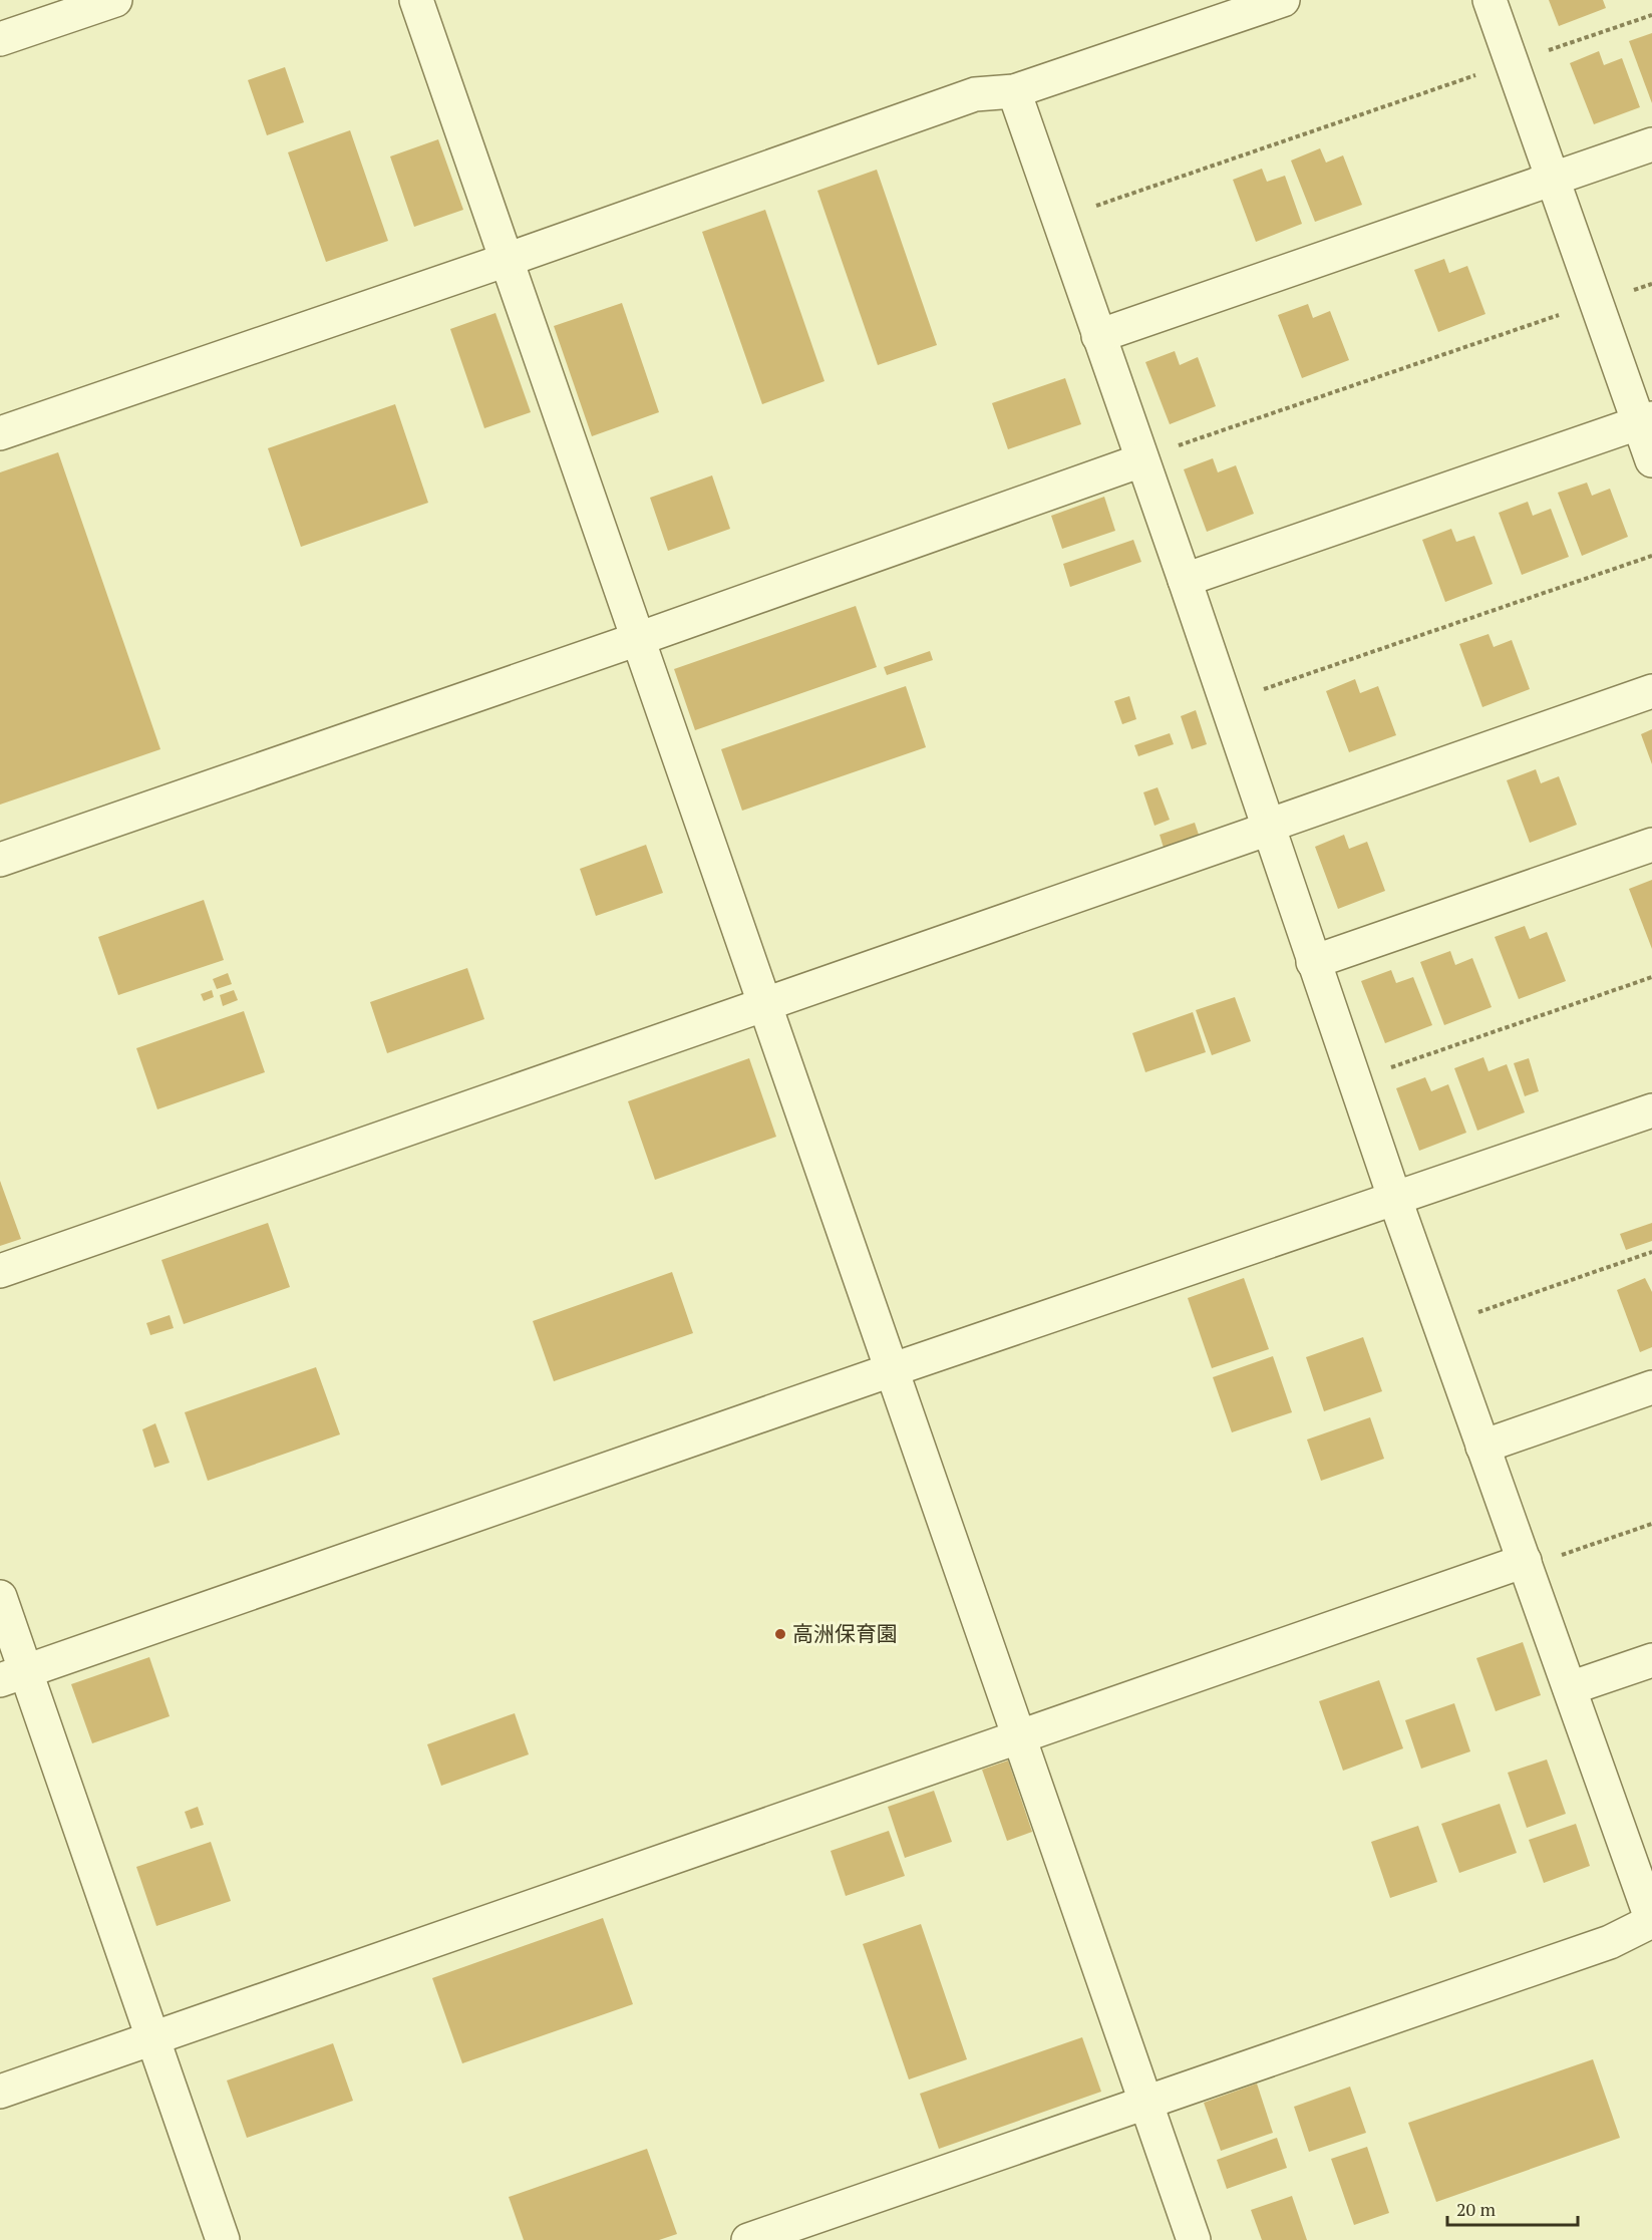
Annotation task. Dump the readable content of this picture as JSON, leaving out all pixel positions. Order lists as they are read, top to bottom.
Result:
{
  "places": ["高洲保育園"],
  "scale_bar": "20 m"
}
